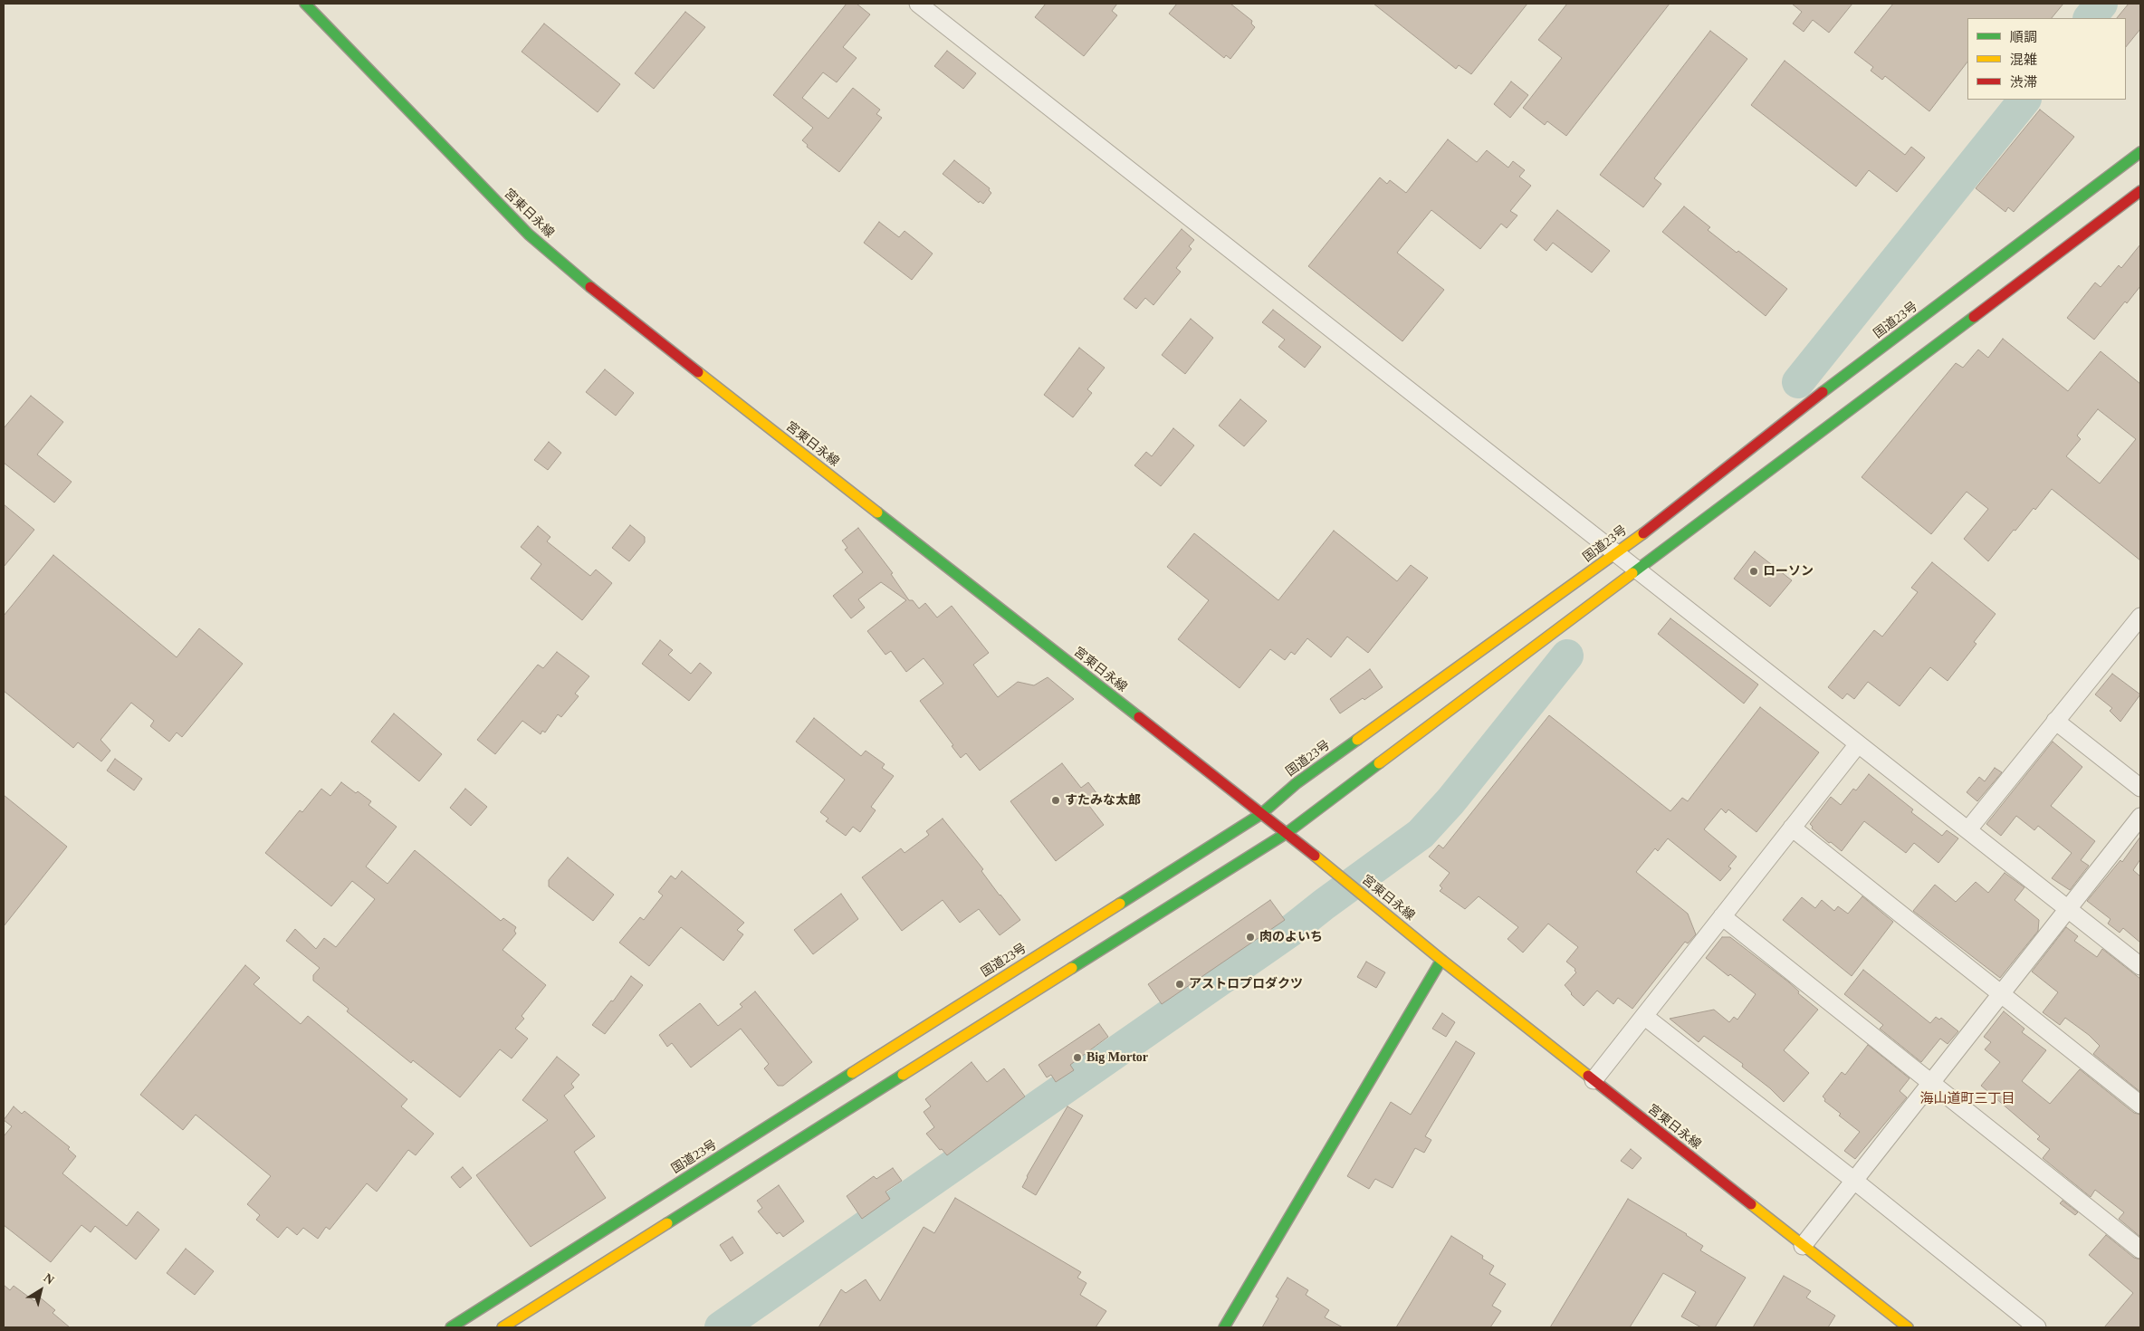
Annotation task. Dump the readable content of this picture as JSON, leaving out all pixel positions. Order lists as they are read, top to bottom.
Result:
{
  "streets": {
    "main road": ["宮東日永線", "国道23号"]
  },
  "crossings": [
    ["宮東日永線", "国道23号"]
  ],
  "districts": ["海山道町三丁目"],
  "places": [
    "ローソン",
    "すたみな太郎",
    "肉のよいち",
    "アストロプロダクツ",
    "Big Mortor"
  ],
  "legend": ["順調", "混雑", "渋滞"],
  "north": "top right"
}
